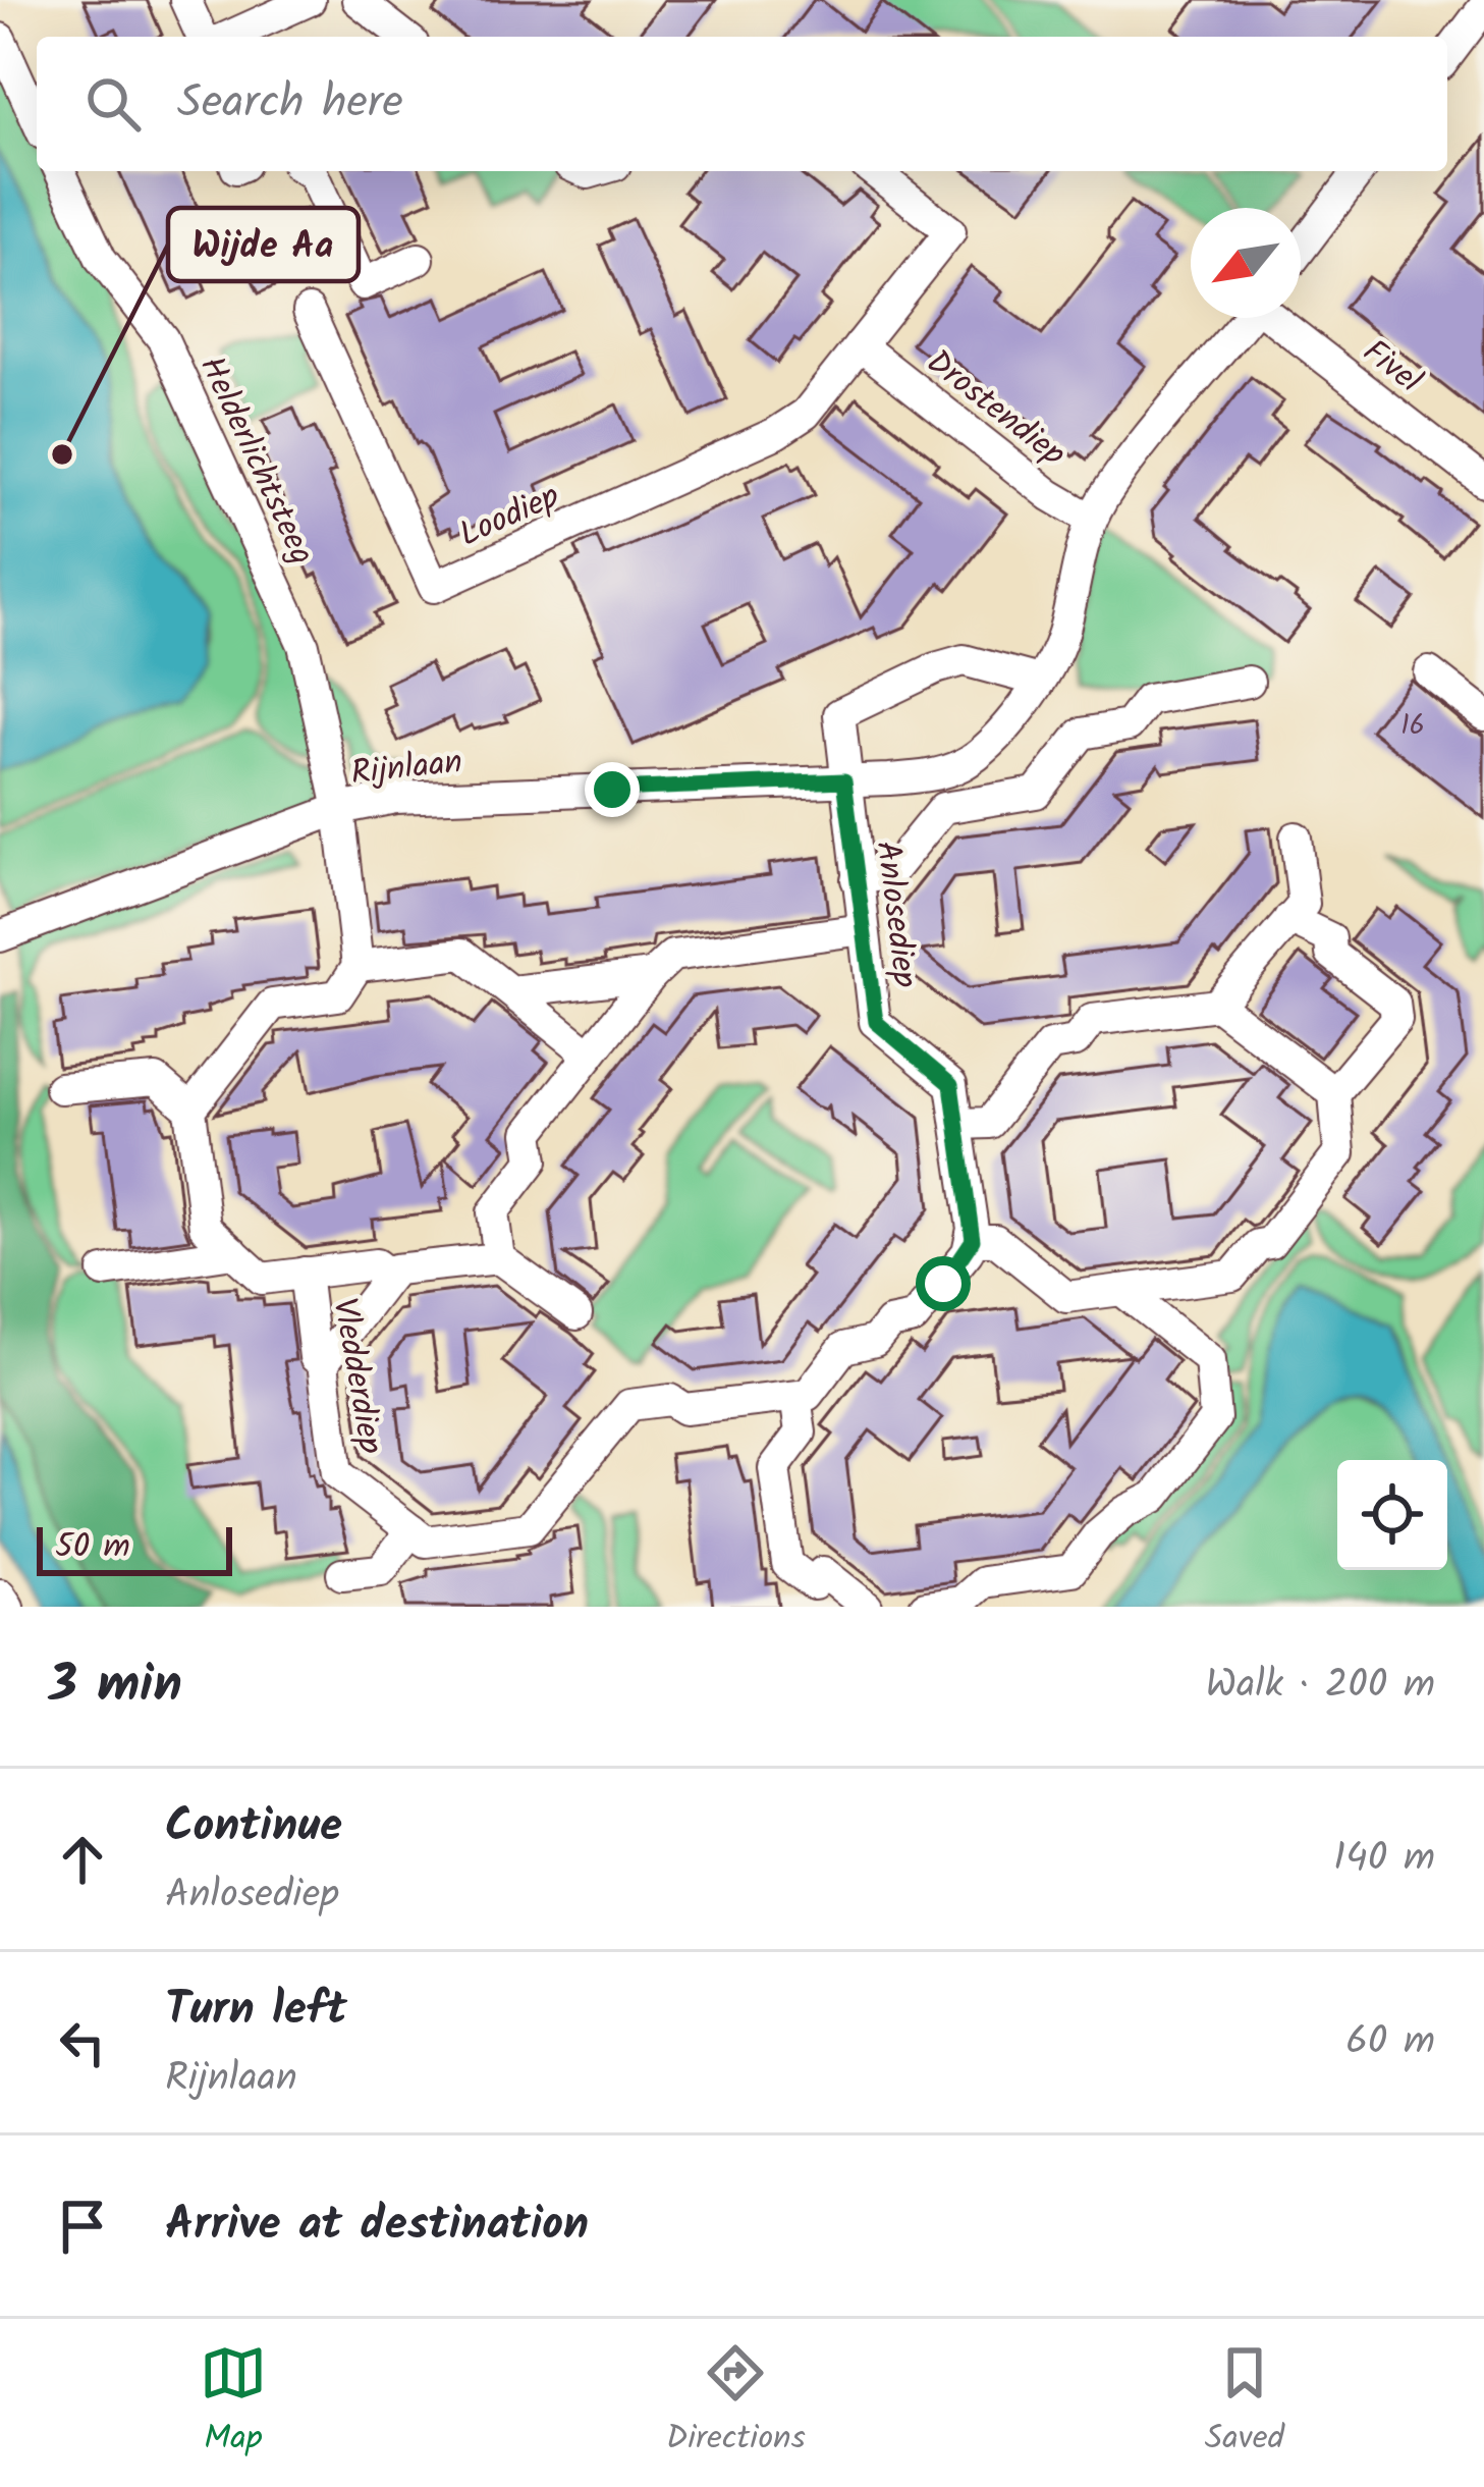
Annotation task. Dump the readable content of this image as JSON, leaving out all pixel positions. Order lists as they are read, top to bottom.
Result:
{
  "streets": {
    "street": [
      "Fivel",
      "Drostendiep",
      "Helderlichtsteeg",
      "Loodiep",
      "Rijnlaan",
      "Anlosediep",
      "Vledderdiep"
    ]
  },
  "crossings": [
    ["Drostendiep", "Loodiep"],
    ["Drostendiep", "Rijnlaan"],
    ["Helderlichtsteeg", "Rijnlaan"],
    ["Rijnlaan", "Anlosediep"]
  ],
  "places": ["Wijde Aa"],
  "house_numbers": ["16"],
  "scale_bar": "50 m",
  "north": "bottom left",
  "page": {
    "search": "Search here",
    "scale": "50 m",
    "heading": ["3 min", "Walk · 200 m"],
    "list": [
      ["Continue", "Anlosediep", "140 m"],
      ["Turn left", "Rijnlaan", "60 m"],
      "Arrive at destination"
    ],
    "nav": ["Map", "Directions", "Saved"]
  }
}
